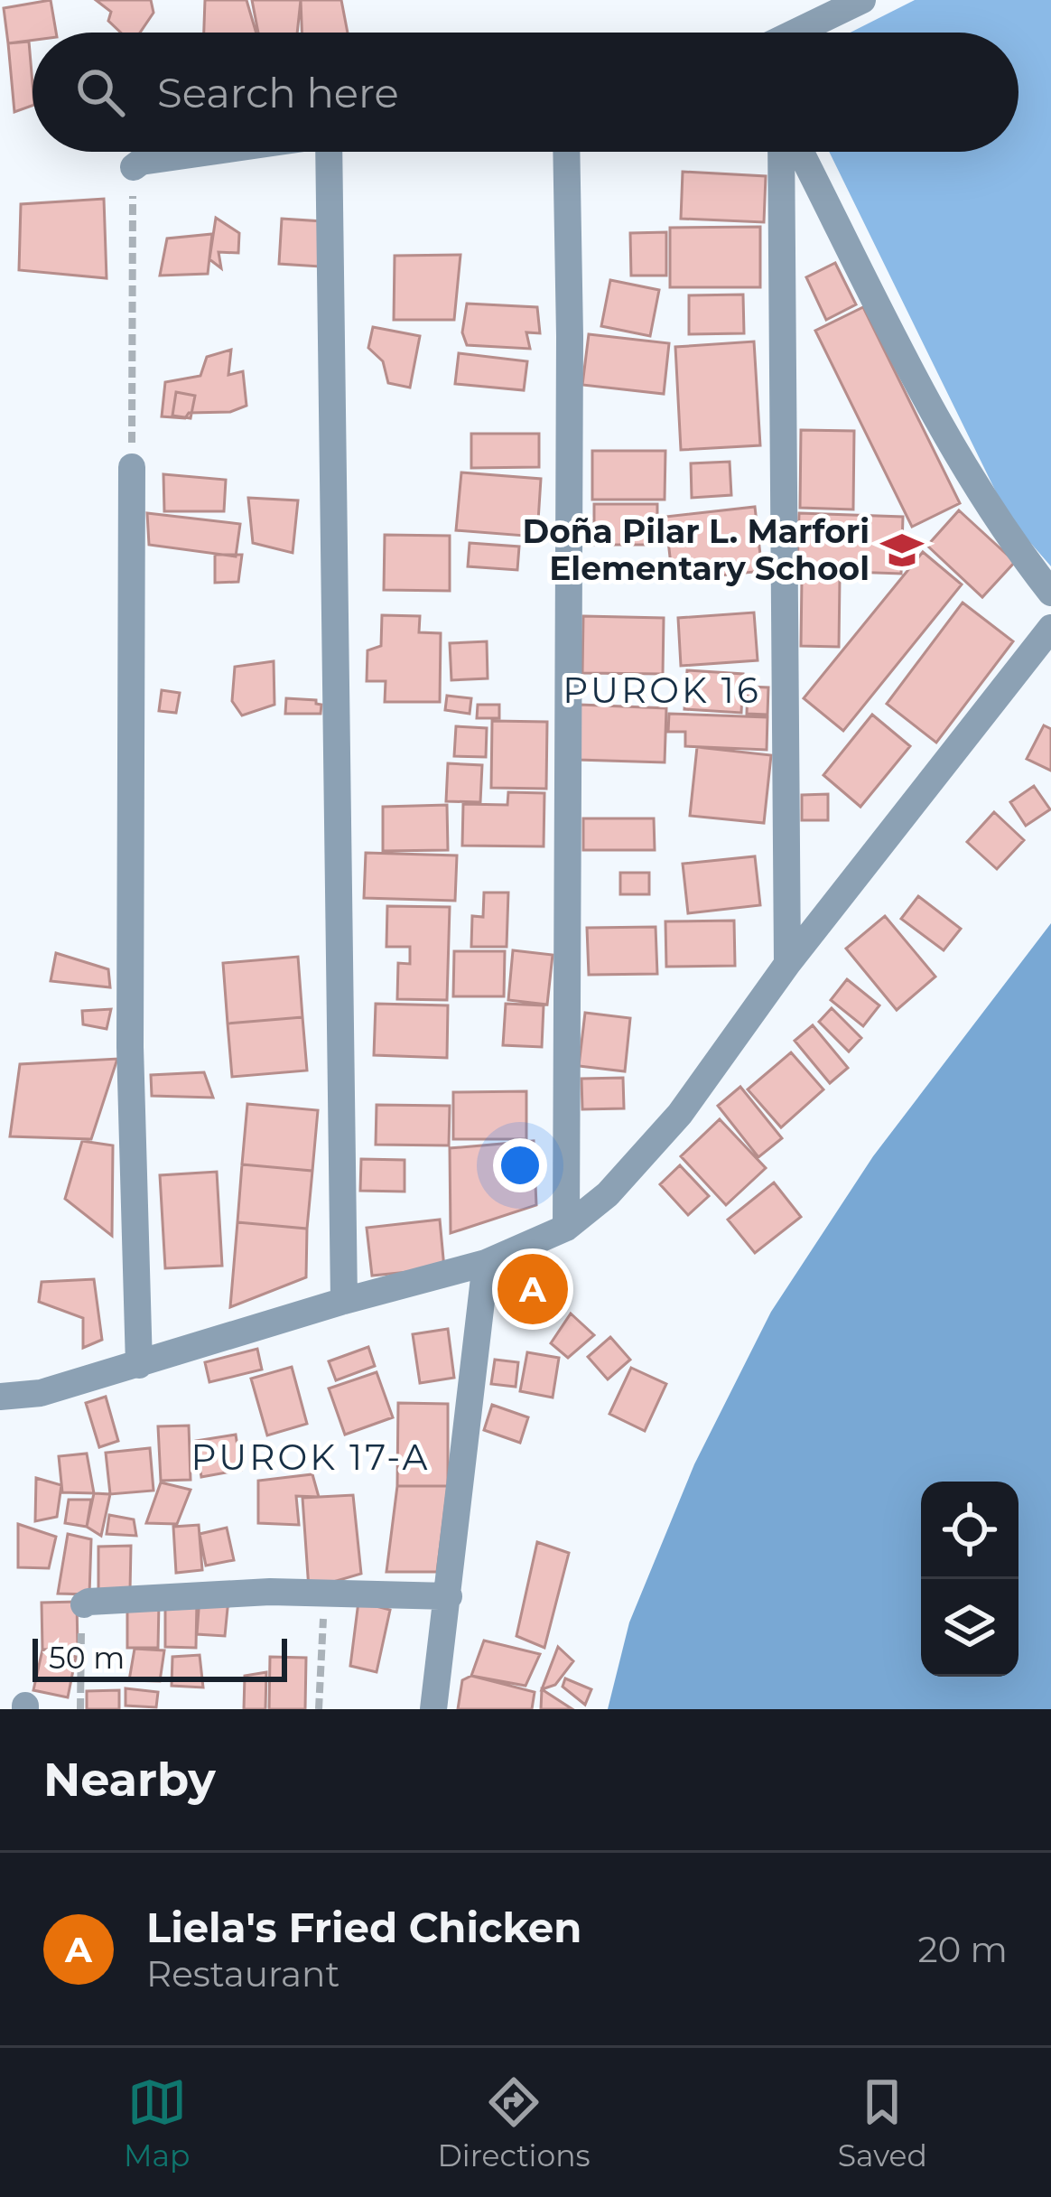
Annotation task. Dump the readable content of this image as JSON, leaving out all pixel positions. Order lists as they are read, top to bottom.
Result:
{
  "districts": ["PUROK 16", "PUROK 17-A"],
  "places": {
    "school or university": ["Doña Pilar L. Marfori Elementary School"]
  },
  "scale_bar": "50 m",
  "page": {
    "search": "Search here",
    "pins": "A",
    "scale": "50 m",
    "heading": "Nearby",
    "list": [
      {
        "mark": "A",
        "name": "Liela's Fried Chicken",
        "note": "Restaurant",
        "value": "20 m"
      }
    ],
    "nav": ["Map", "Directions", "Saved"]
  }
}
